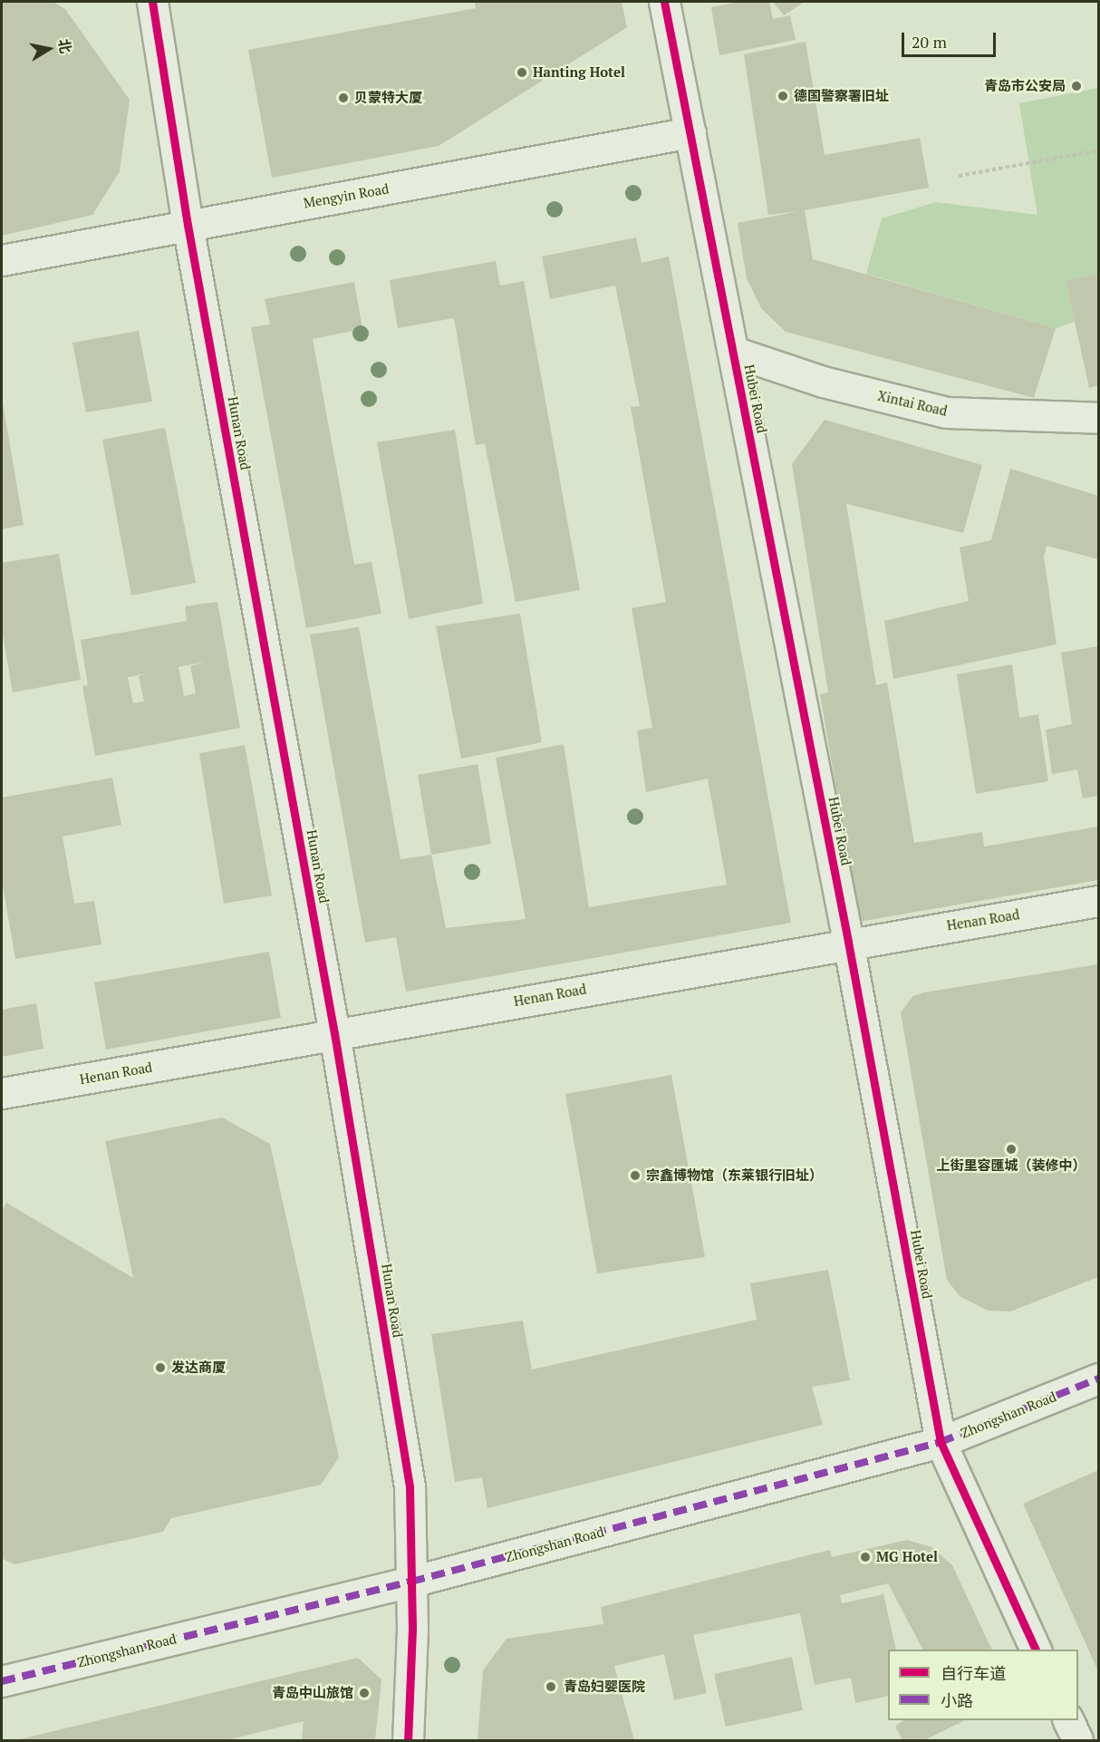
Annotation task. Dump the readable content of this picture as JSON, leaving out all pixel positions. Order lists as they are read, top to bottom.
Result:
{
  "streets": {
    "street": [
      "Mengyin Road",
      "Hubei Road",
      "Xintai Road",
      "Hunan Road",
      "Henan Road",
      "Zhongshan Road"
    ]
  },
  "crossings": [
    ["Mengyin Road", "Hubei Road"],
    ["Mengyin Road", "Hunan Road"],
    ["Hubei Road", "Xintai Road"],
    ["Hubei Road", "Henan Road"],
    ["Hubei Road", "Zhongshan Road"],
    ["Hunan Road", "Henan Road"],
    ["Hunan Road", "Zhongshan Road"]
  ],
  "places": [
    "Hanting Hotel",
    "青岛市公安局",
    "德国警察署旧址",
    "贝蒙特大厦",
    "上街里容匯城（装修中）",
    "宗鑫博物馆（东莱银行旧址）",
    "发达商厦",
    "MG Hotel",
    "青岛妇婴医院",
    "青岛中山旅馆"
  ],
  "legend": ["自行车道", "小路"],
  "scale_bar": "20 m",
  "north": "right"
}
